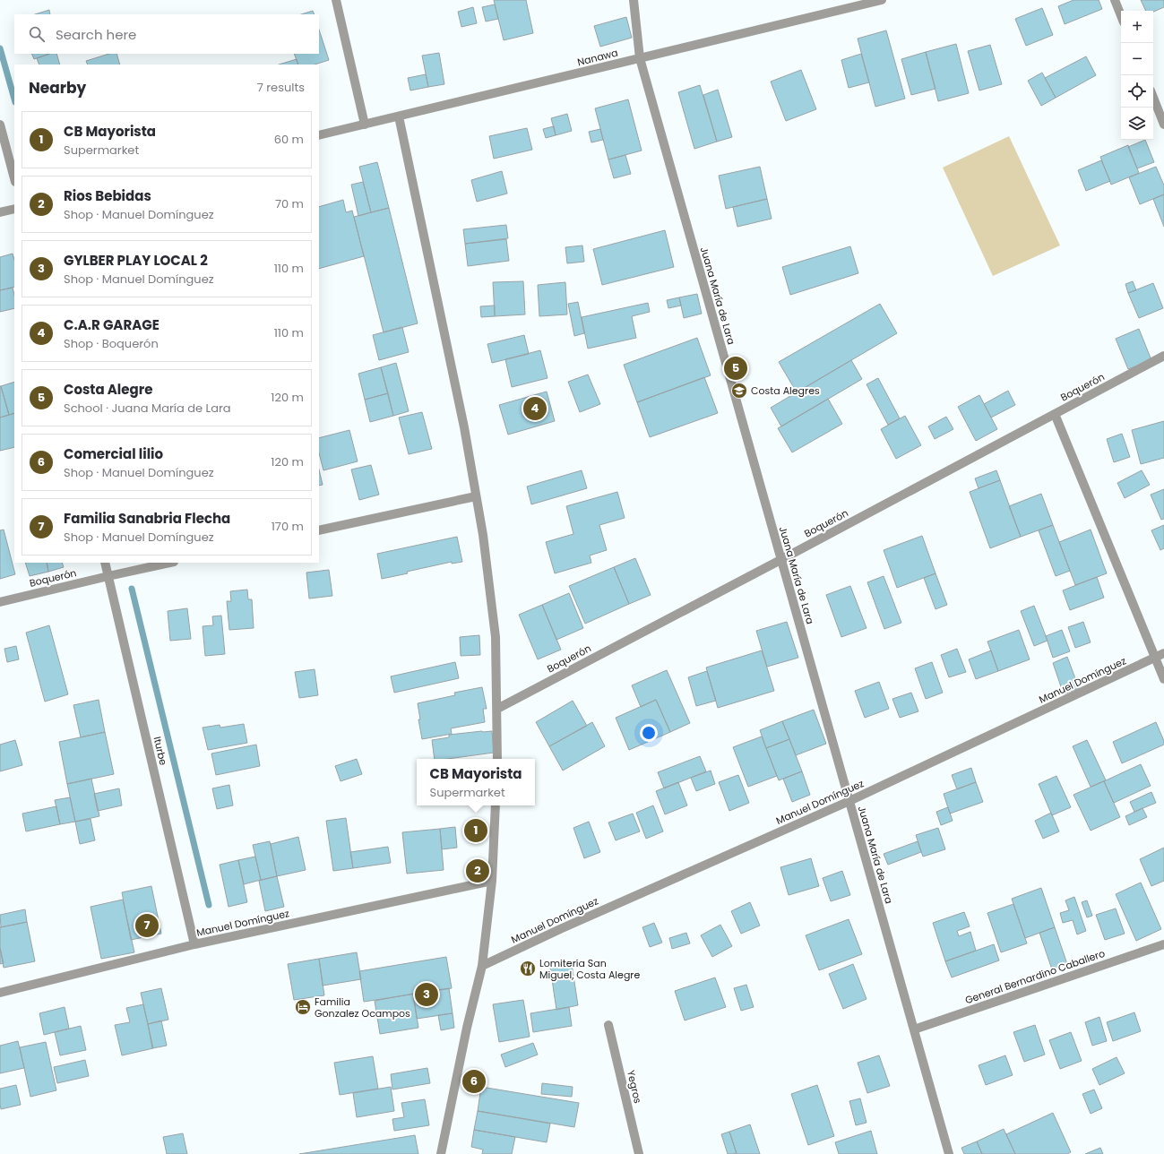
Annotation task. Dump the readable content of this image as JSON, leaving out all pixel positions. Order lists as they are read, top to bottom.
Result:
{
  "streets": {
    "street": [
      "Nanawa",
      "Juana María de Lara",
      "Boquerón",
      "Manuel Domínguez",
      "Iturbe",
      "General Bernardino Caballero",
      "Yegros"
    ]
  },
  "crossings": [
    ["Nanawa", "Juana María de Lara"],
    ["Juana María de Lara", "Boquerón"],
    ["Juana María de Lara", "Manuel Domínguez"],
    ["Juana María de Lara", "General Bernardino Caballero"],
    ["Boquerón", "Iturbe"],
    ["Manuel Domínguez", "Iturbe"]
  ],
  "places": {
    "school or university": ["Costa Alegres"],
    "restaurant": ["Lomitería San Miguel, Costa Alegre"],
    "hotel": ["Familia Gonzalez Ocampos"]
  },
  "page": {
    "map_buttons": ["+", "−"],
    "search": "Search here",
    "heading": ["Nearby", "7 results"],
    "list": [
      {
        "mark": "1",
        "name": "CB Mayorista",
        "note": "Supermarket",
        "value": "60 m"
      },
      {
        "mark": "2",
        "name": "Rios Bebidas",
        "note": "Shop · Manuel Domínguez",
        "value": "70 m"
      },
      {
        "mark": "3",
        "name": "GYLBER PLAY LOCAL 2",
        "note": "Shop · Manuel Domínguez",
        "value": "110 m"
      },
      {
        "mark": "4",
        "name": "C.A.R GARAGE",
        "note": "Shop · Boquerón",
        "value": "110 m"
      },
      {
        "mark": "5",
        "name": "Costa Alegre",
        "note": "School · Juana María de Lara",
        "value": "120 m"
      },
      {
        "mark": "6",
        "name": "Comercial lilio",
        "note": "Shop · Manuel Domínguez",
        "value": "120 m"
      },
      {
        "mark": "7",
        "name": "Familia Sanabria Flecha",
        "note": "Shop · Manuel Domínguez",
        "value": "170 m"
      }
    ],
    "pins": [
      "5",
      "4",
      "1",
      "2",
      "7",
      "3",
      "6"
    ],
    "popup": ["CB Mayorista", "Supermarket"]
  }
}
